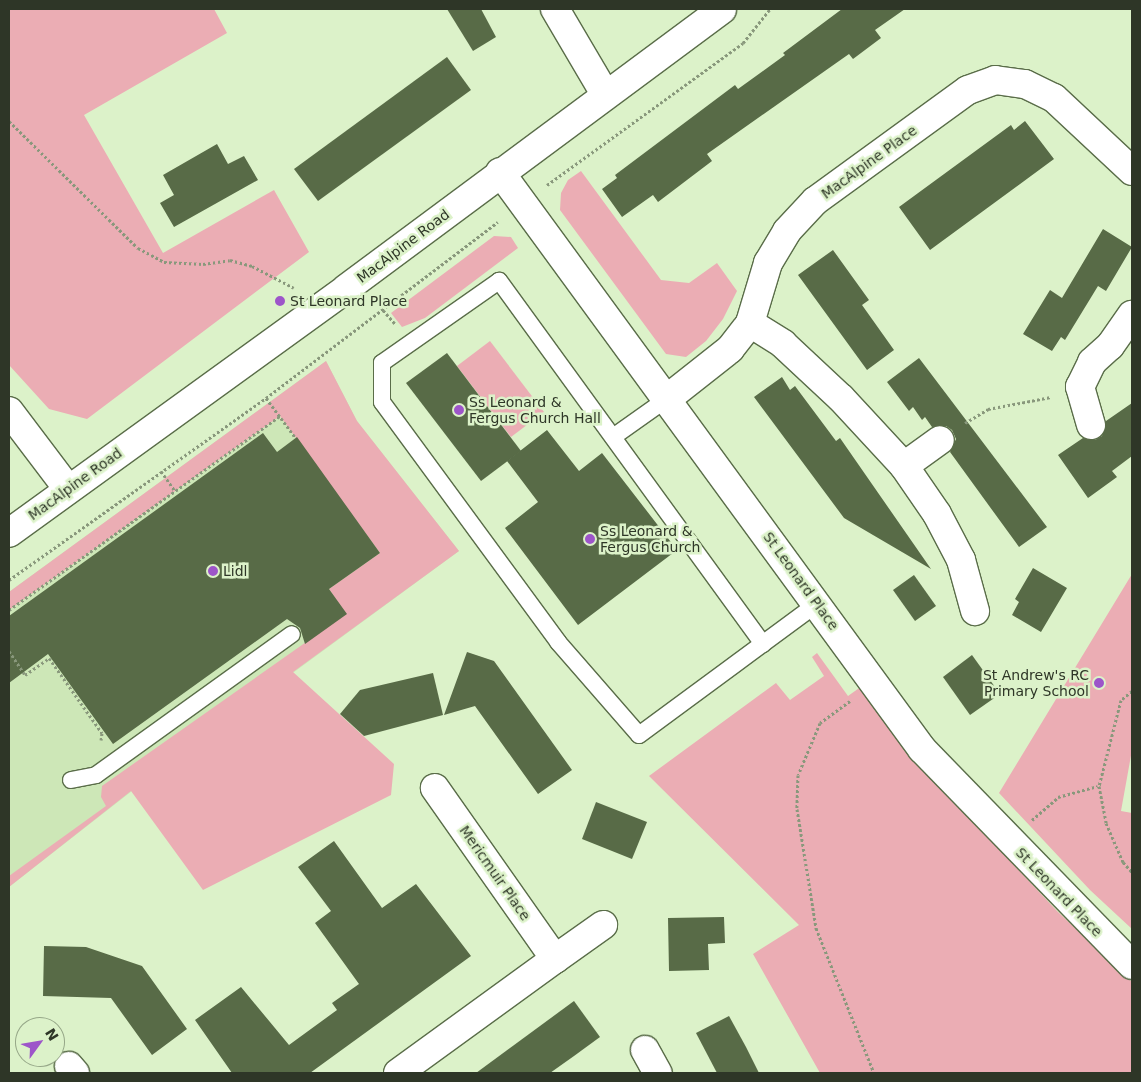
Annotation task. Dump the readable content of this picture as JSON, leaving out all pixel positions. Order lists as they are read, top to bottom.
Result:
{
  "streets": {
    "street": [
      "MacAlpine Place",
      "MacAlpine Road",
      "St Leonard Place",
      "Mericmuir Place"
    ]
  },
  "crossings": [
    ["MacAlpine Place", "St Leonard Place"],
    ["MacAlpine Road", "St Leonard Place"]
  ],
  "places": [
    "St Leonard Place",
    "Ss Leonard & Fergus Church Hall",
    "Ss Leonard & Fergus Church",
    "Lidl",
    "St Andrew's RC Primary School"
  ],
  "north": "top right"
}
